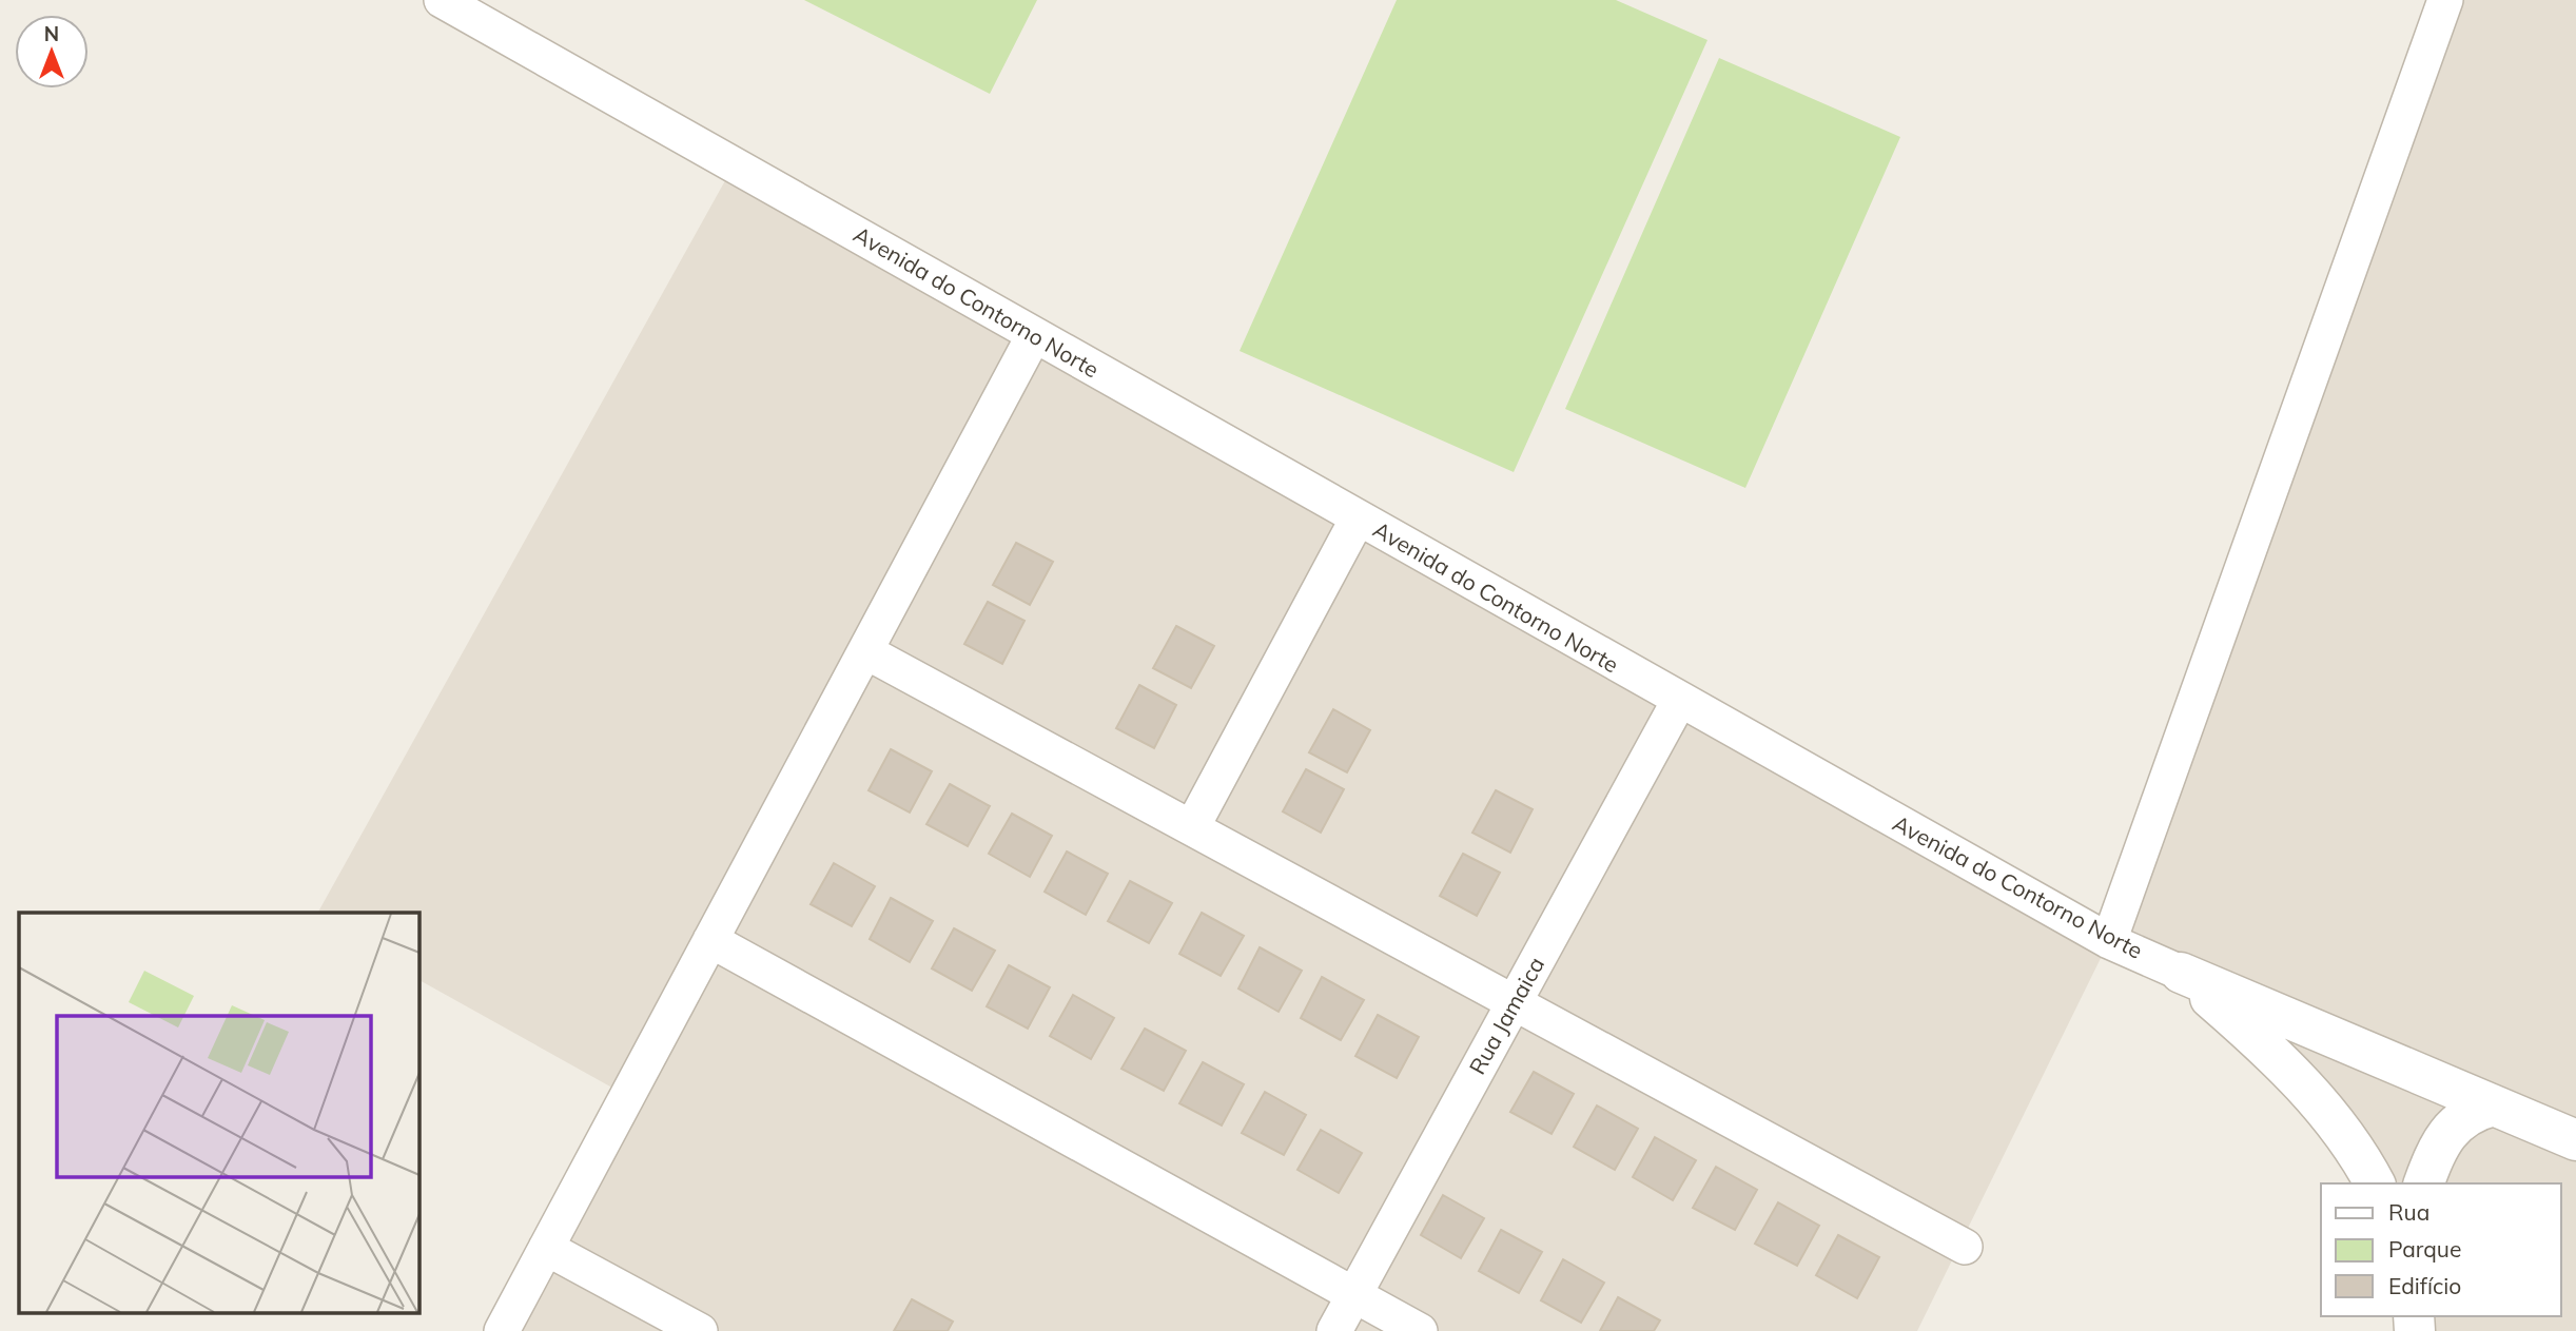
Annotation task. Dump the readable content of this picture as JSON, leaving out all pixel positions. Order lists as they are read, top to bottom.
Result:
{
  "streets": {
    "street": ["Avenida do Contorno Norte", "Rua Jamaica"]
  },
  "crossings": [
    ["Avenida do Contorno Norte", "Rua Jamaica"]
  ],
  "legend": ["Rua", "Parque", "Edifício"],
  "north": "top"
}
